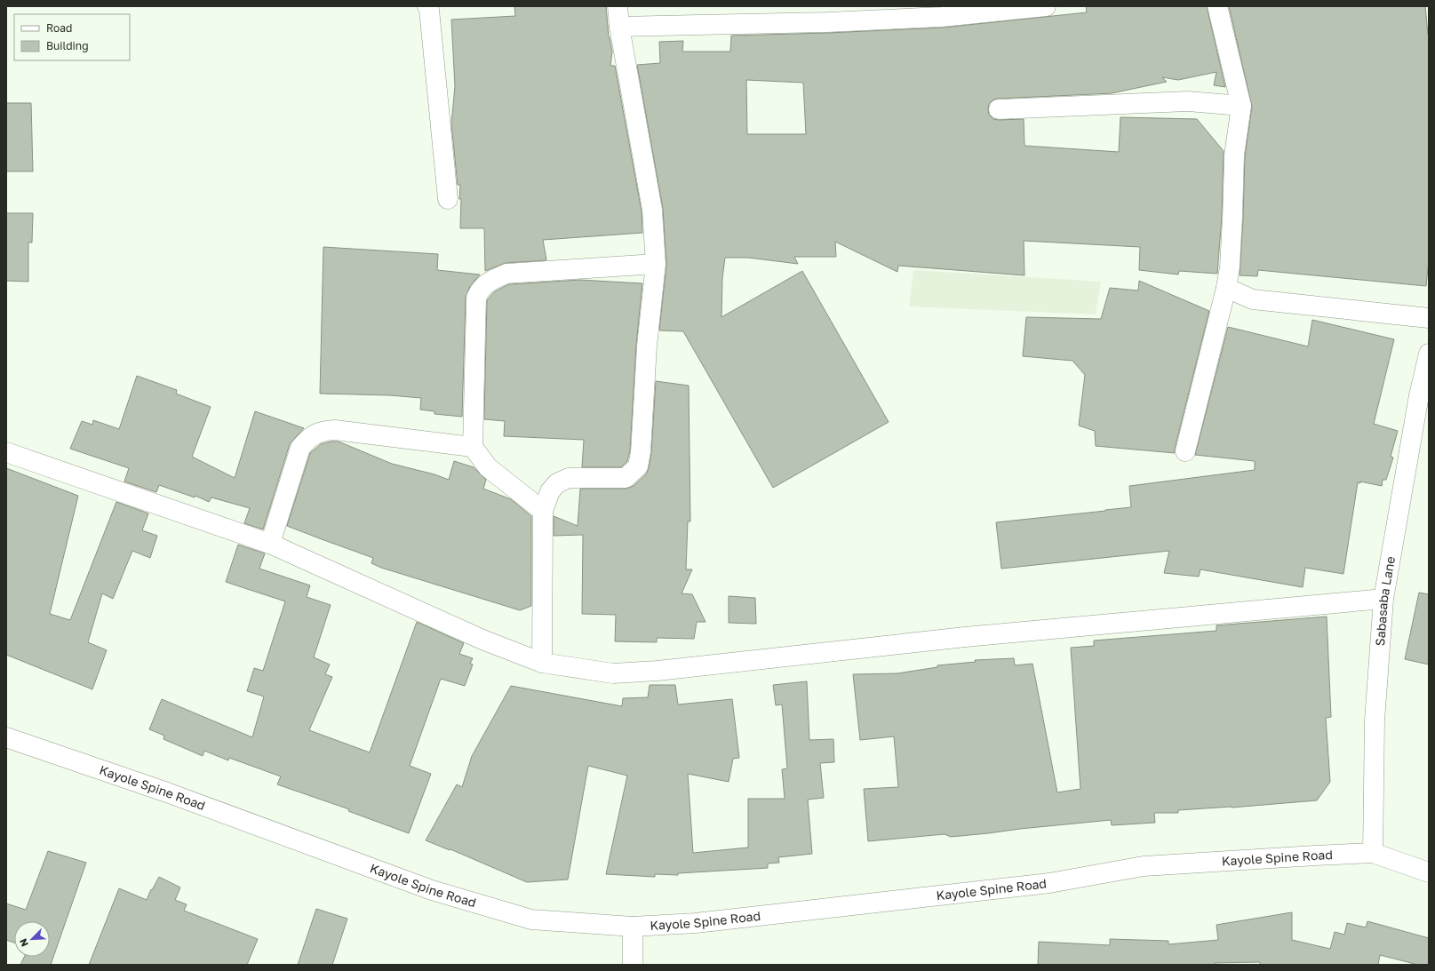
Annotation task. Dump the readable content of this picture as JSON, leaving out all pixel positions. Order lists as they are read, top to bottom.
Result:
{
  "streets": {
    "street": ["Sabasaba Lane", "Kayole Spine Road"]
  },
  "crossings": [
    ["Sabasaba Lane", "Kayole Spine Road"]
  ],
  "legend": ["Road", "Building"],
  "north": "bottom left"
}
